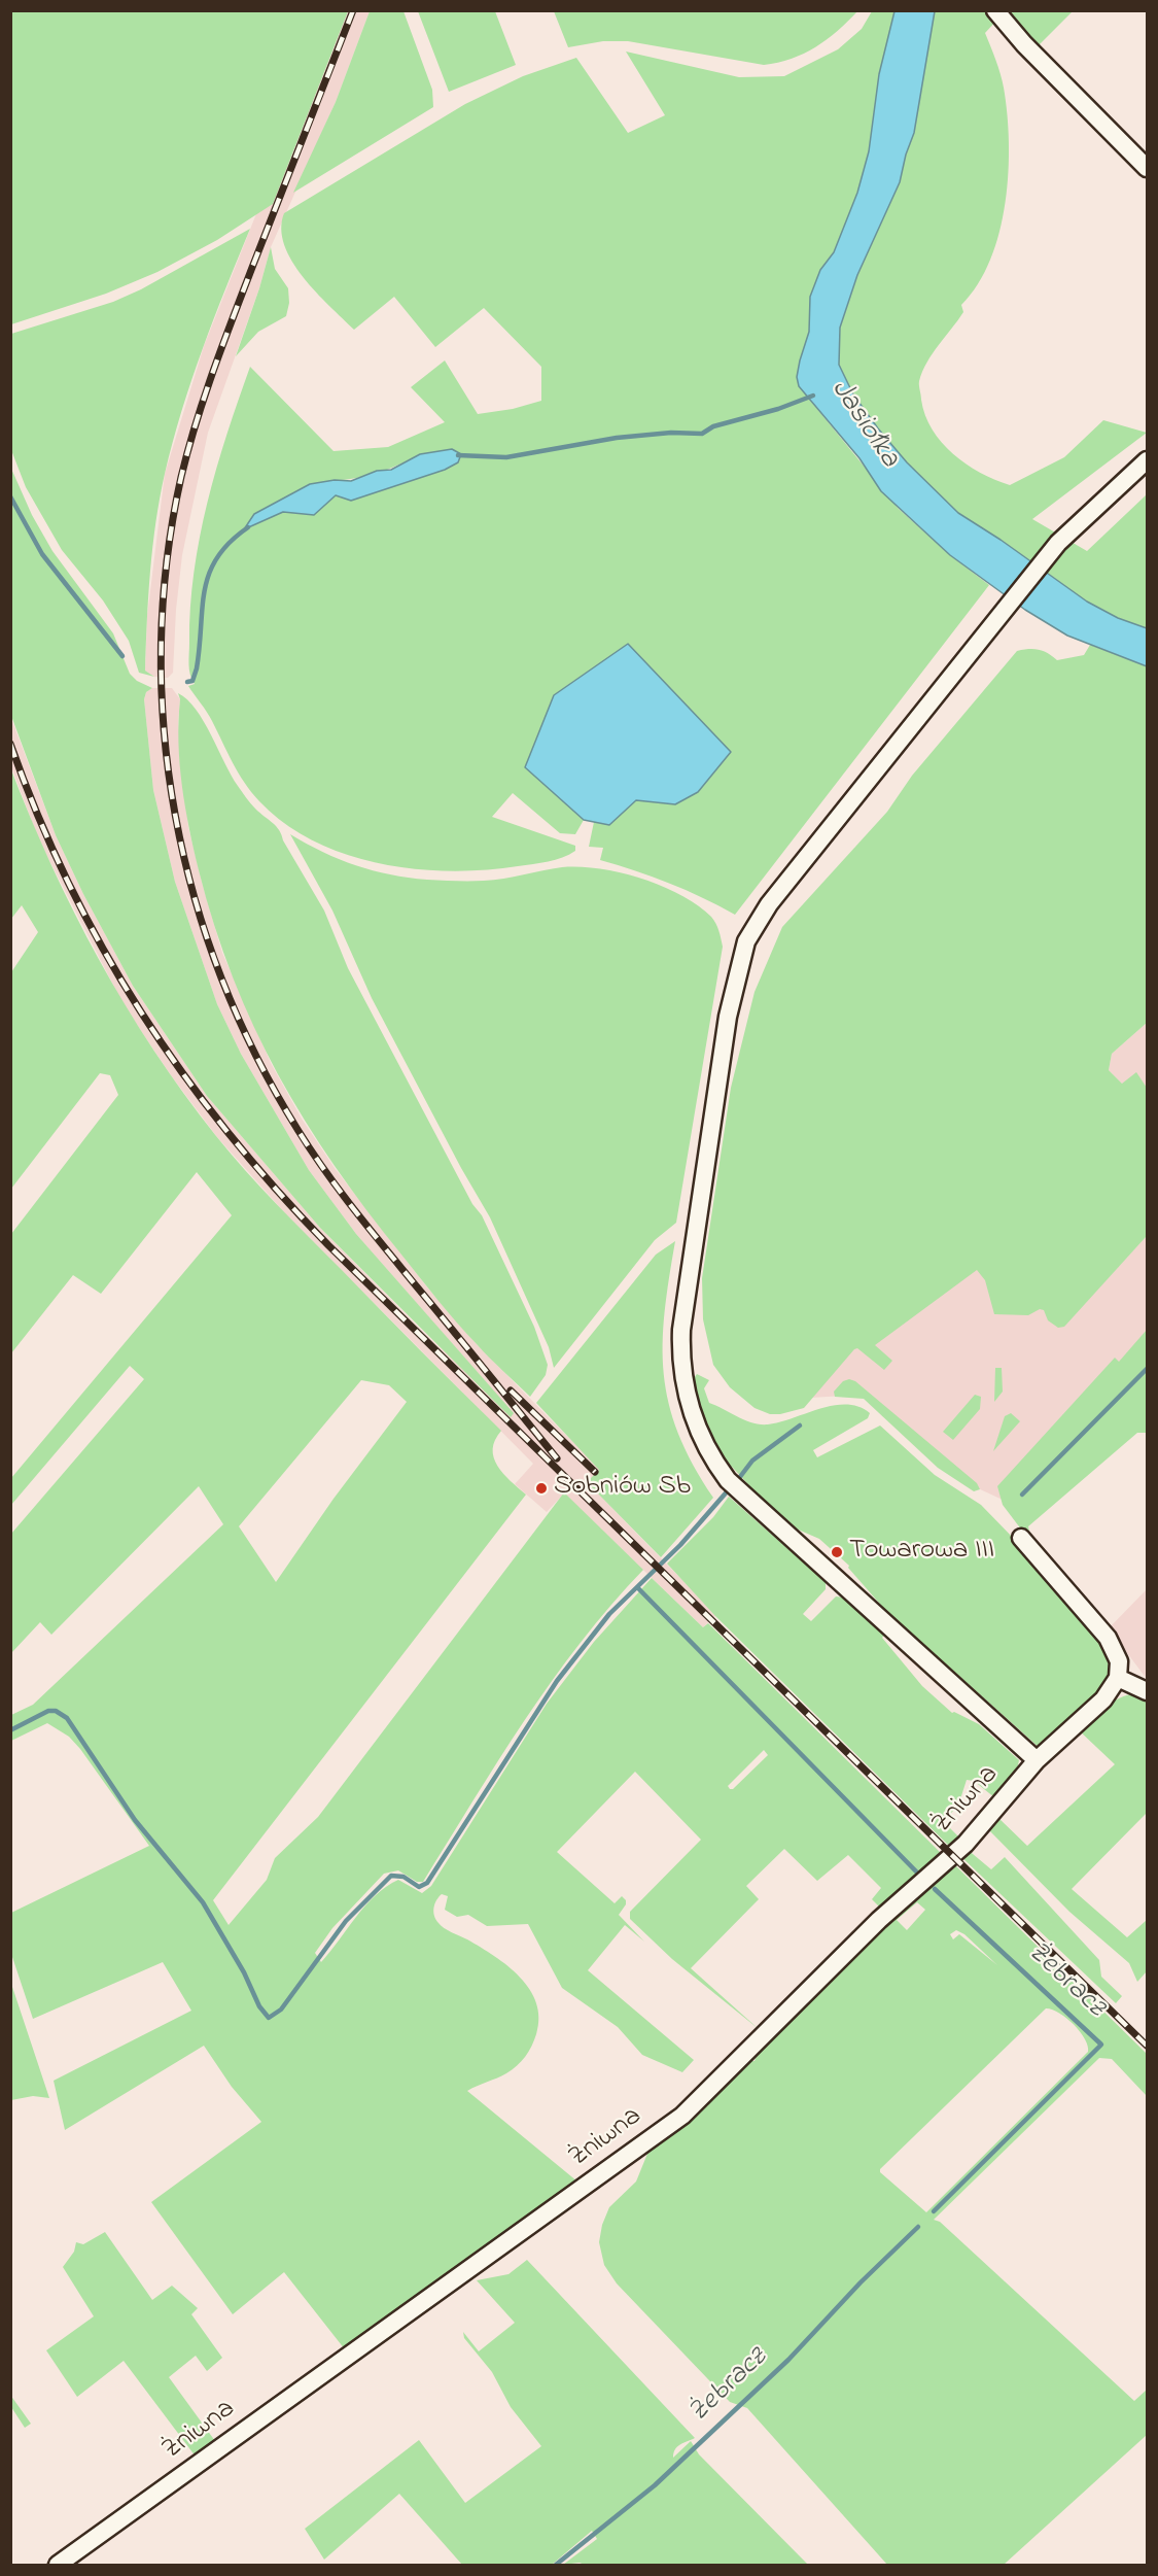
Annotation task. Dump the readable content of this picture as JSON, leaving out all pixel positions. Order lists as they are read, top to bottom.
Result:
{
  "streets": {
    "street": ["Żniwna"]
  },
  "water": ["Jasiołka", "Żebracz"],
  "places": ["Sobniów Sb", "Towarowa III"]
}
